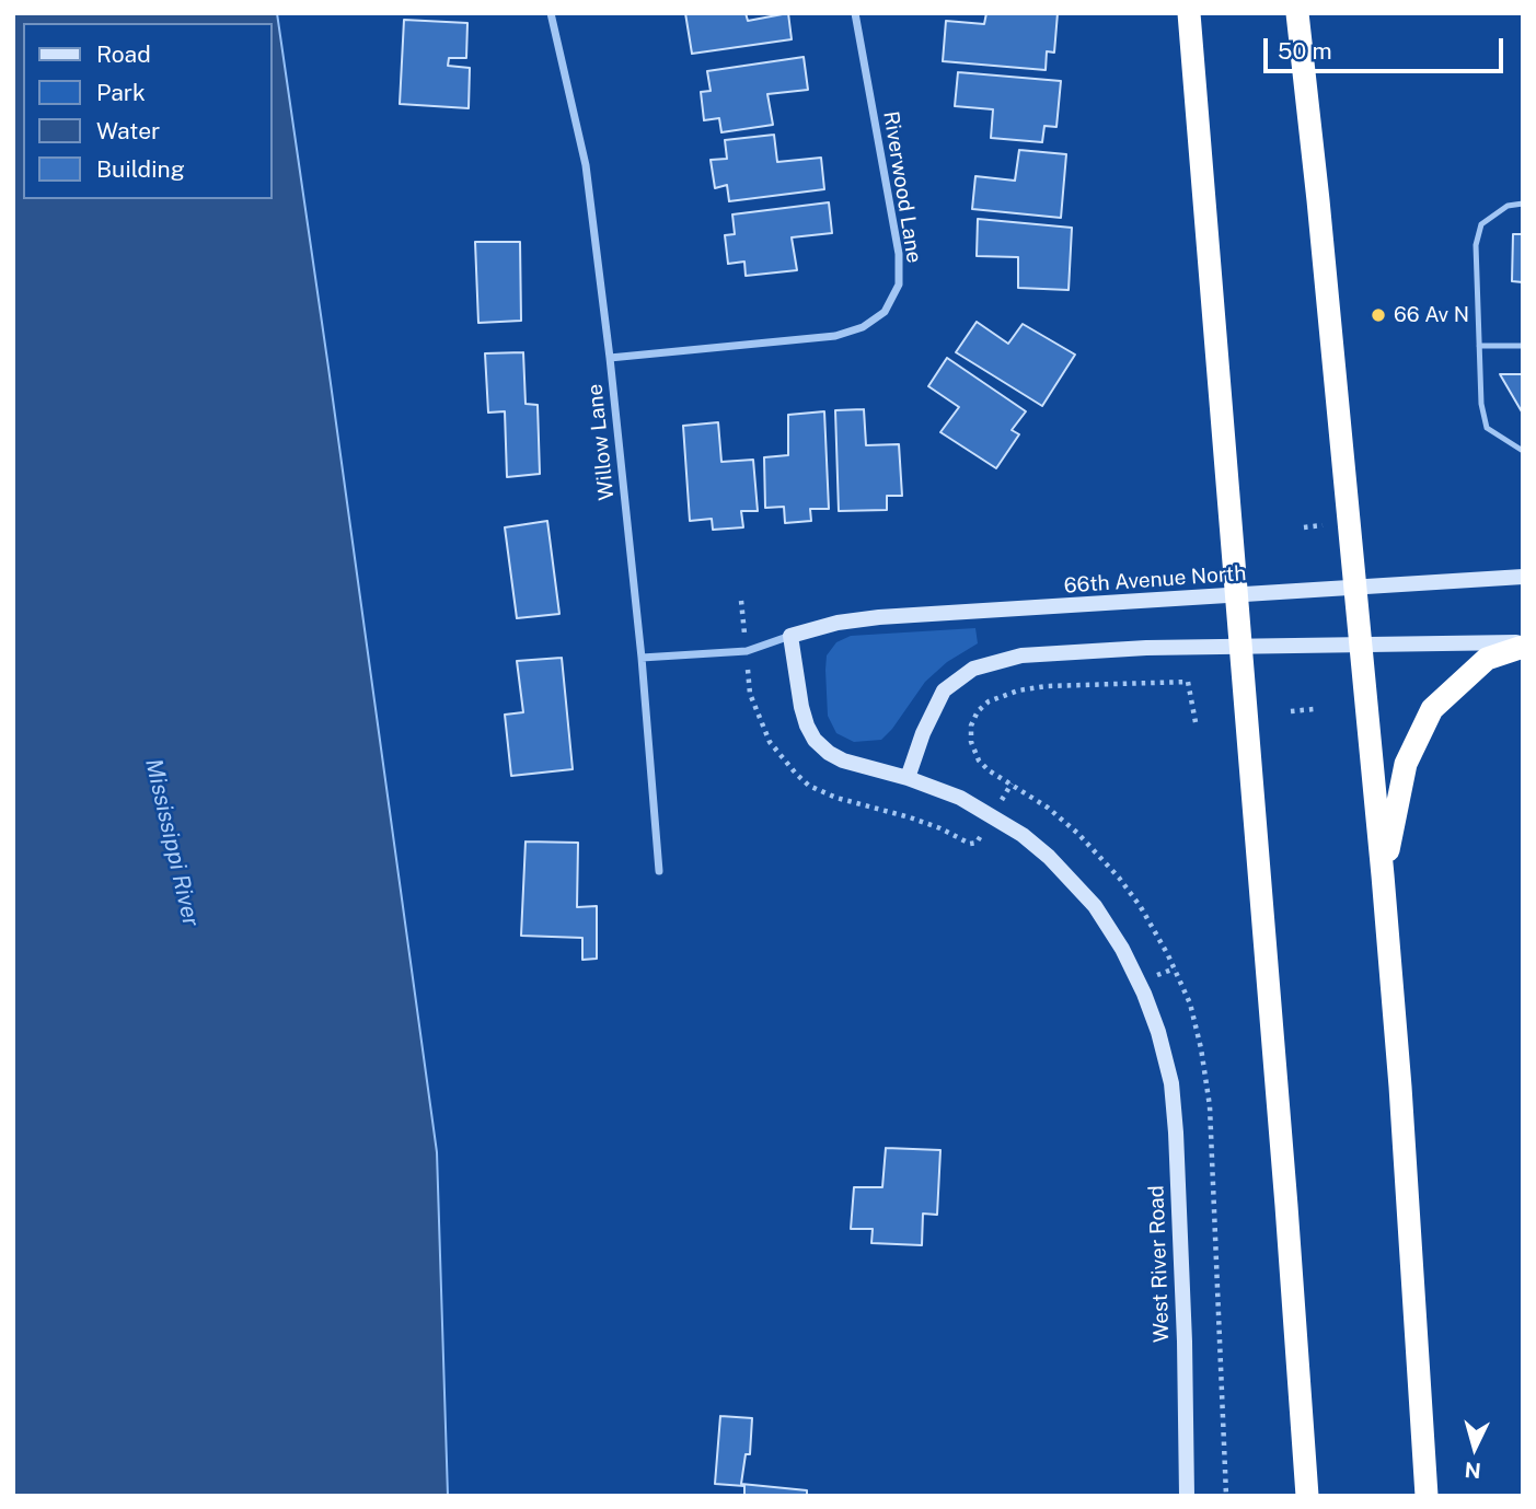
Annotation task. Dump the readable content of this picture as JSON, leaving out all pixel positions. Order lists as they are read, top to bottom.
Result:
{
  "streets": {
    "street": [
      "Riverwood Lane",
      "Willow Lane",
      "66th Avenue North",
      "West River Road"
    ]
  },
  "crossings": [
    ["Riverwood Lane", "Willow Lane"],
    ["Willow Lane", "66th Avenue North"]
  ],
  "water": ["Mississippi River"],
  "places": ["66 Av N"],
  "legend": [
    "Road",
    "Park",
    "Water",
    "Building"
  ],
  "scale_bar": "50 m",
  "north": "bottom"
}
